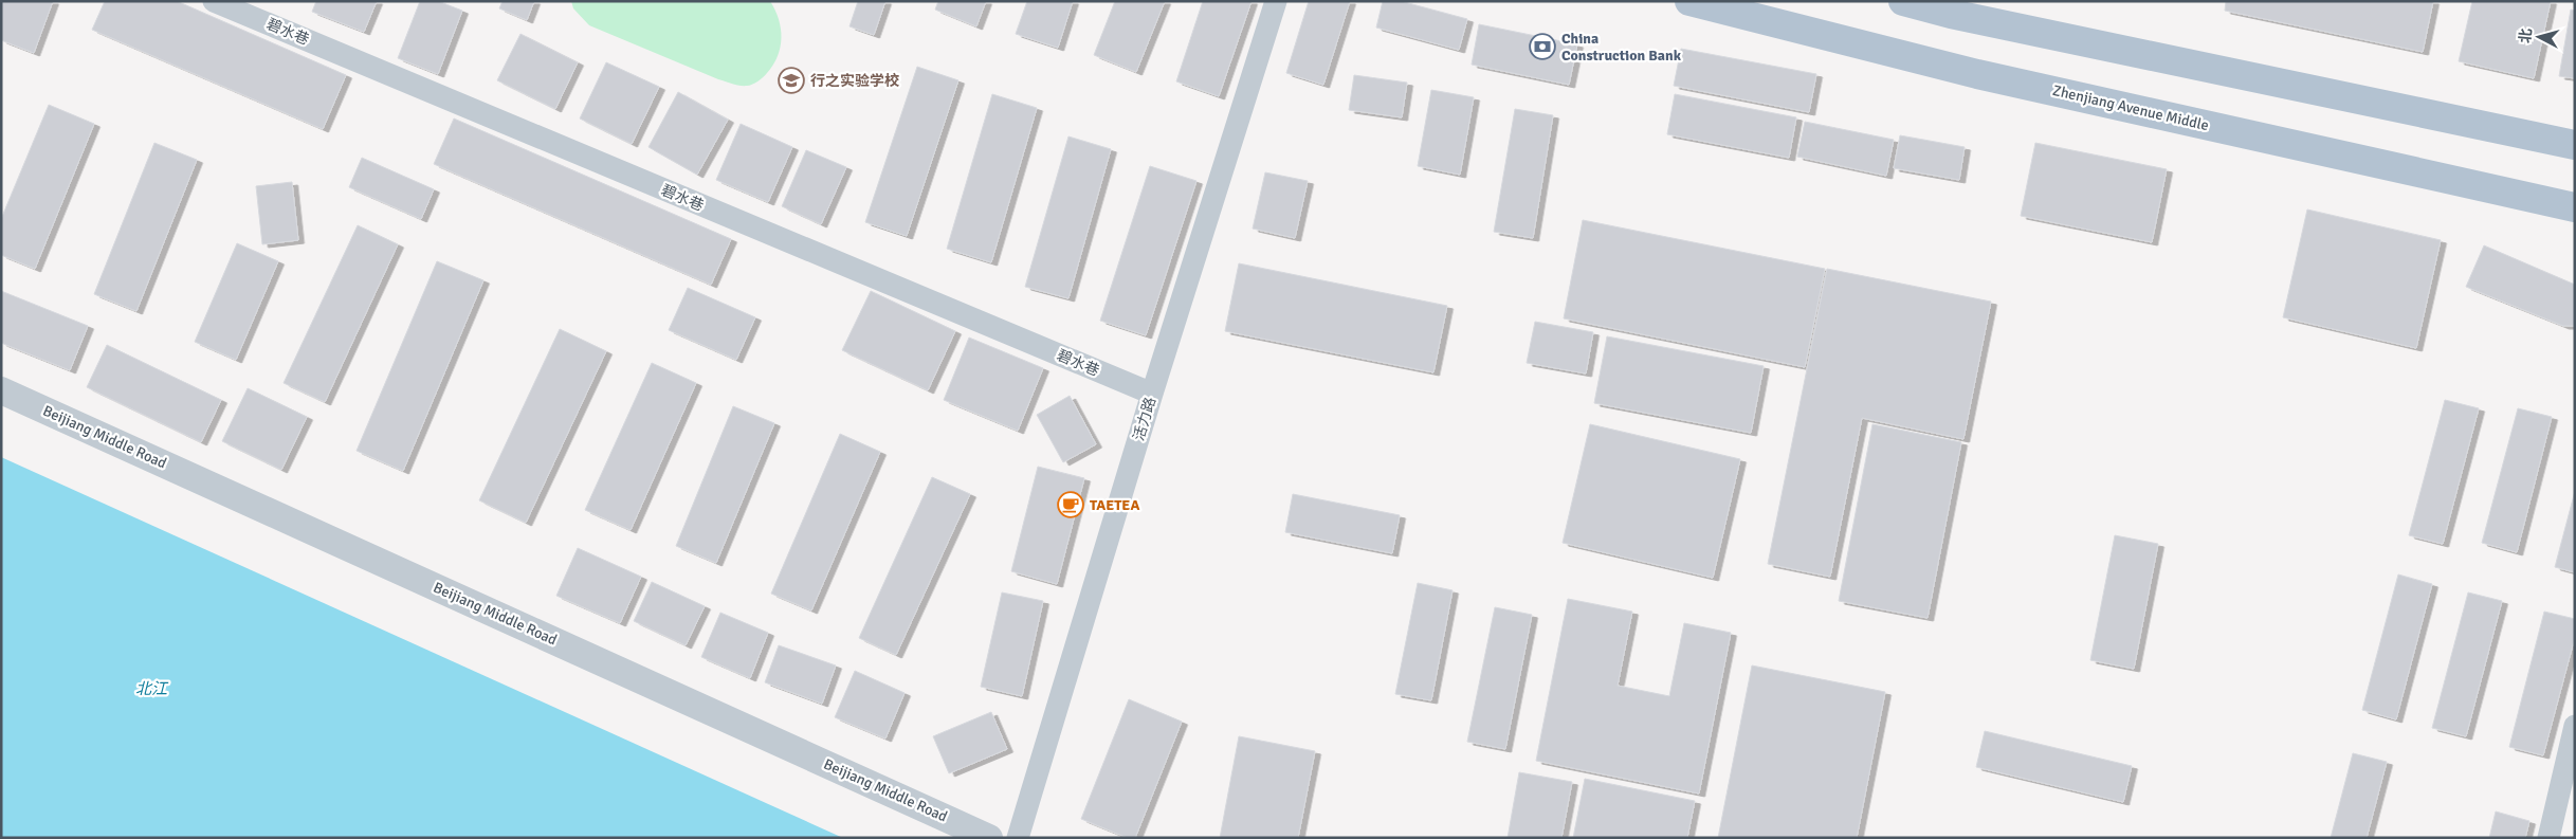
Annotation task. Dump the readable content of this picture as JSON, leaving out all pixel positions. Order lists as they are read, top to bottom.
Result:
{
  "streets": {
    "main road": ["Zhenjiang Avenue Middle"],
    "street": ["碧水巷", "活力路", "Beijiang Middle Road"]
  },
  "crossings": [
    ["碧水巷", "活力路"]
  ],
  "water": ["北江"],
  "places": {
    "bank": ["China Construction Bank"],
    "school or university": ["行之实验学校"],
    "cafe": ["TAETEA"]
  },
  "north": "left"
}
